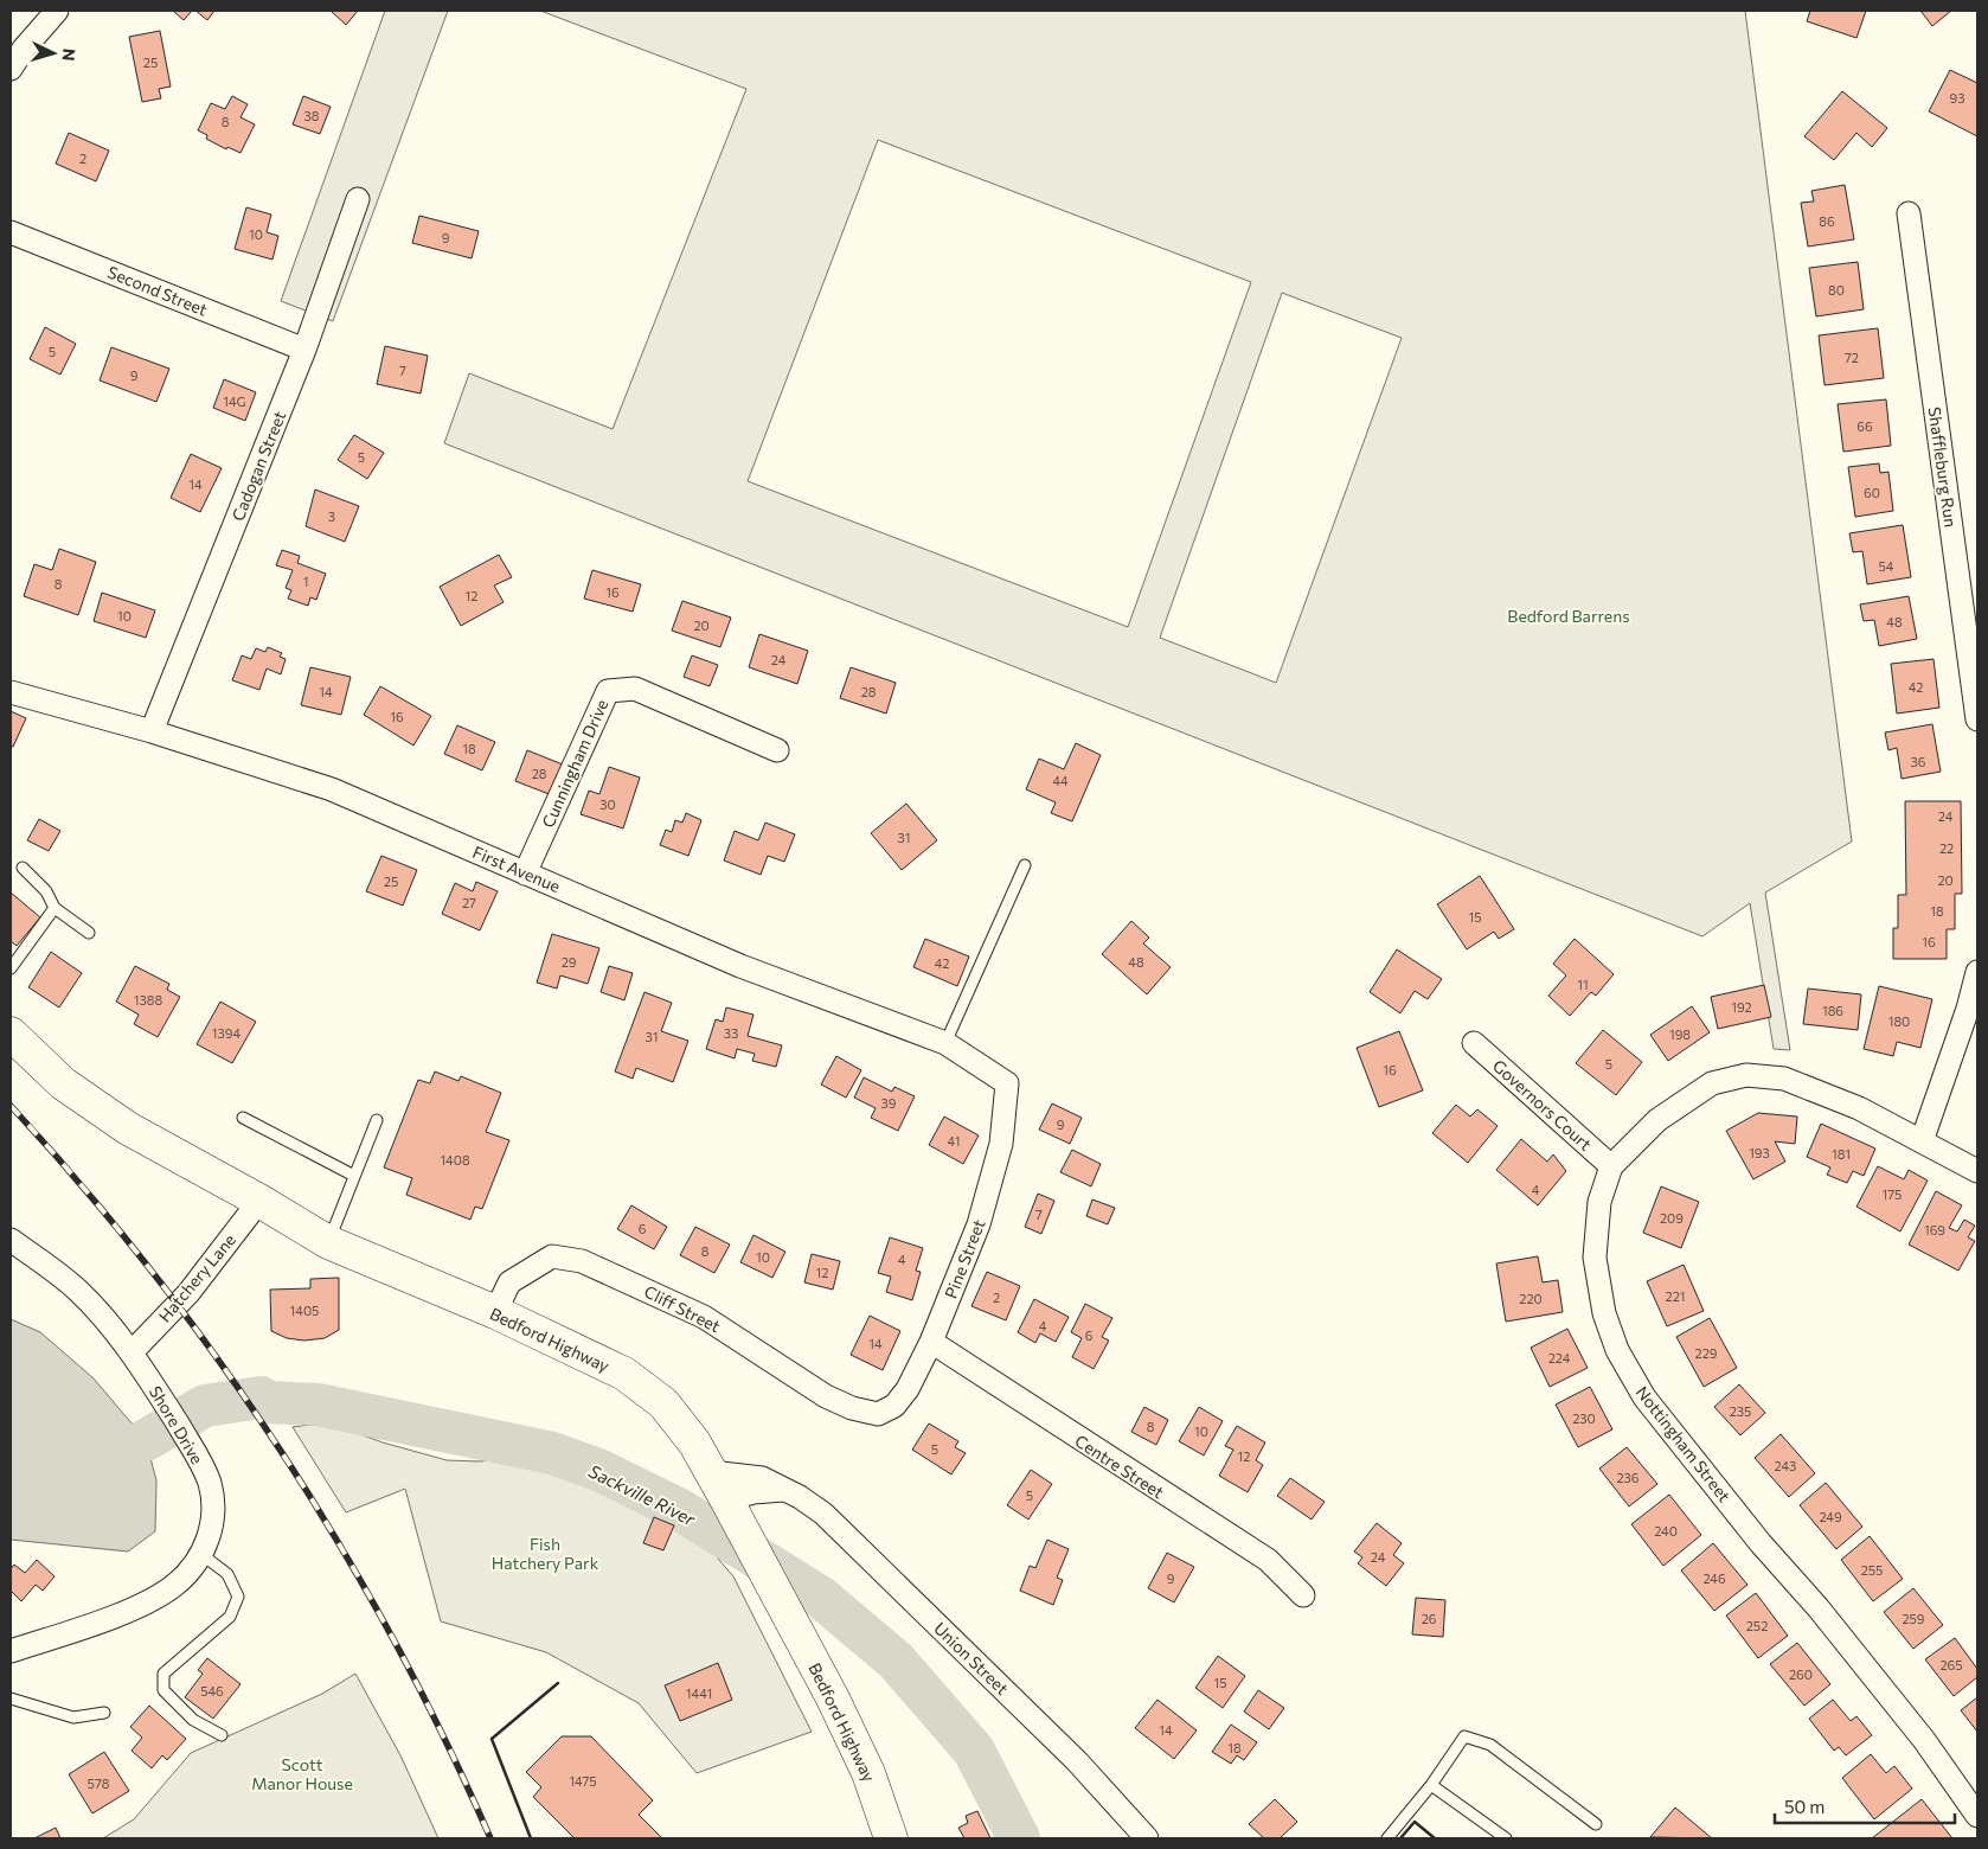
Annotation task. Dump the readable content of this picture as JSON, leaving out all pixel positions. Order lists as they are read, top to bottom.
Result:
{
  "streets": {
    "main road": ["Bedford Highway"],
    "street": [
      "Second Street",
      "Cadogan Street",
      "Shaffleburg Run",
      "Cunningham Drive",
      "First Avenue",
      "Governors Court",
      "Pine Street",
      "Hatchery Lane",
      "Cliff Street",
      "Shore Drive",
      "Nottingham Street",
      "Centre Street",
      "Union Street"
    ]
  },
  "crossings": [
    ["Second Street", "Cadogan Street"],
    ["Cadogan Street", "First Avenue"],
    ["Cunningham Drive", "First Avenue"],
    ["First Avenue", "Pine Street"],
    ["Governors Court", "Nottingham Street"],
    ["Pine Street", "Cliff Street"],
    ["Pine Street", "Centre Street"],
    ["Hatchery Lane", "Bedford Highway"],
    ["Hatchery Lane", "Shore Drive"],
    ["Cliff Street", "Bedford Highway"],
    ["Bedford Highway", "Union Street"]
  ],
  "water": ["Sackville River"],
  "parks": ["Bedford Barrens", "Fish Hatchery Park", "Scott Manor House"],
  "house_numbers": [
    "25",
    "93",
    "38",
    "8",
    "2",
    "86",
    "10",
    "9",
    "80",
    "5",
    "72",
    "7",
    "9",
    "14G",
    "66",
    "5",
    "14",
    "60",
    "3",
    "54",
    "1",
    "8",
    "16",
    "12",
    "10",
    "48",
    "20",
    "24",
    "42",
    "14",
    "28",
    "16",
    "18",
    "36",
    "28",
    "44",
    "30",
    "24",
    "31",
    "22",
    "20",
    "25",
    "27",
    "18",
    "15",
    "16",
    "29",
    "48",
    "42",
    "11",
    "1388",
    "192",
    "186",
    "180",
    "1394",
    "33",
    "198",
    "31",
    "5",
    "16",
    "39",
    "9",
    "41",
    "193",
    "181",
    "1408",
    "4",
    "175",
    "7",
    "209",
    "6",
    "169",
    "8",
    "10",
    "4",
    "12",
    "221",
    "2",
    "220",
    "1405",
    "4",
    "6",
    "14",
    "229",
    "224",
    "235",
    "230",
    "8",
    "10",
    "5",
    "12",
    "243",
    "236",
    "5",
    "249",
    "240",
    "24",
    "255",
    "9",
    "246",
    "26",
    "259",
    "252",
    "265",
    "260",
    "15",
    "546",
    "1441",
    "14",
    "18",
    "1475",
    "578"
  ],
  "scale_bar": "50 m",
  "north": "right"
}
